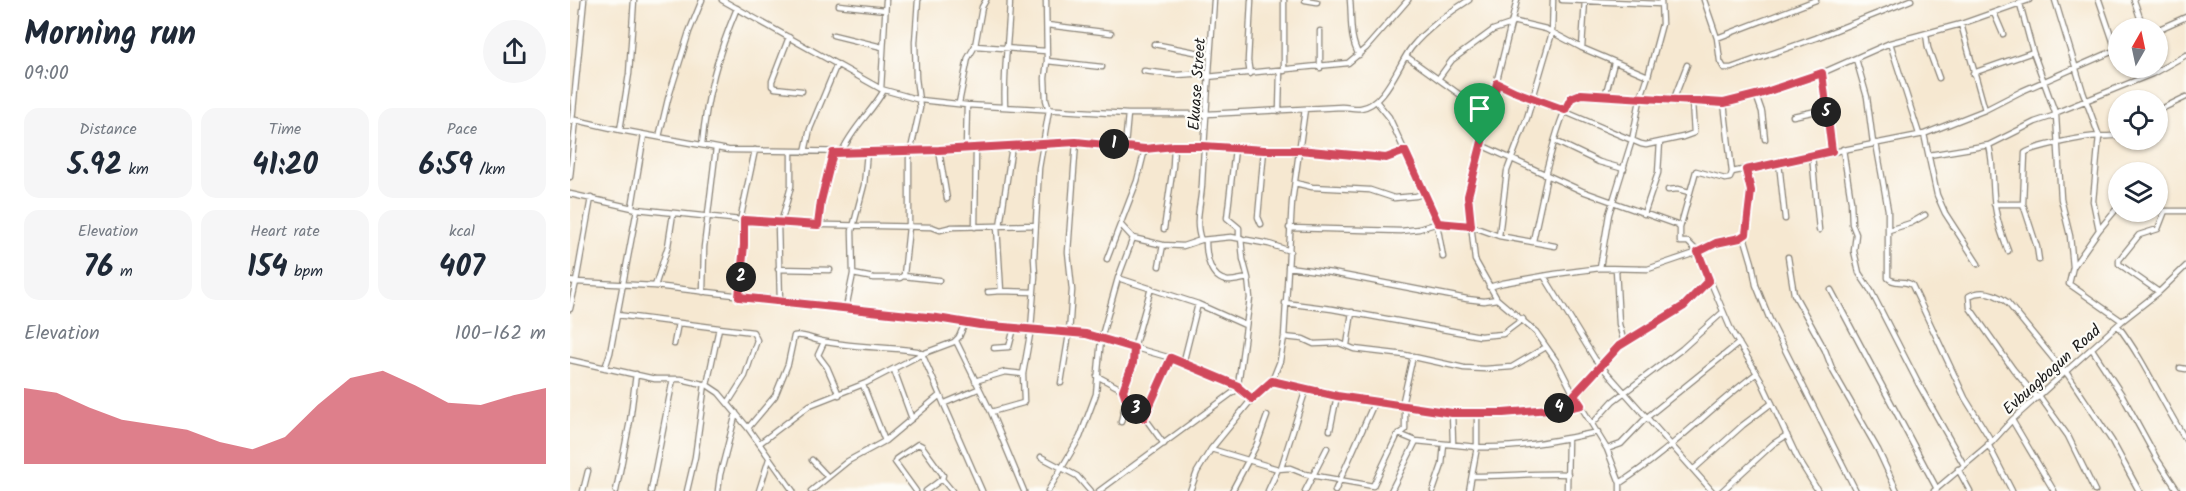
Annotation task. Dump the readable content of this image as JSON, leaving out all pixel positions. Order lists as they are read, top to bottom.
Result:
{
  "streets": {
    "street": ["Ekuase Street", "Evbuagbogun Road"]
  },
  "north": "top",
  "page": {
    "heading": ["Morning run", "09:00"],
    "pins": [
      "5",
      "1",
      "2",
      "4",
      "3"
    ],
    "stats": [
      ["Distance", "5.92 km"],
      ["Time", "41:20"],
      ["Pace", "6:59 /km"],
      ["Elevation", "76 m"],
      ["Heart rate", "154 bpm"],
      ["kcal", "407"]
    ],
    "chart": ["Elevation", "100–162 m"]
  }
}
